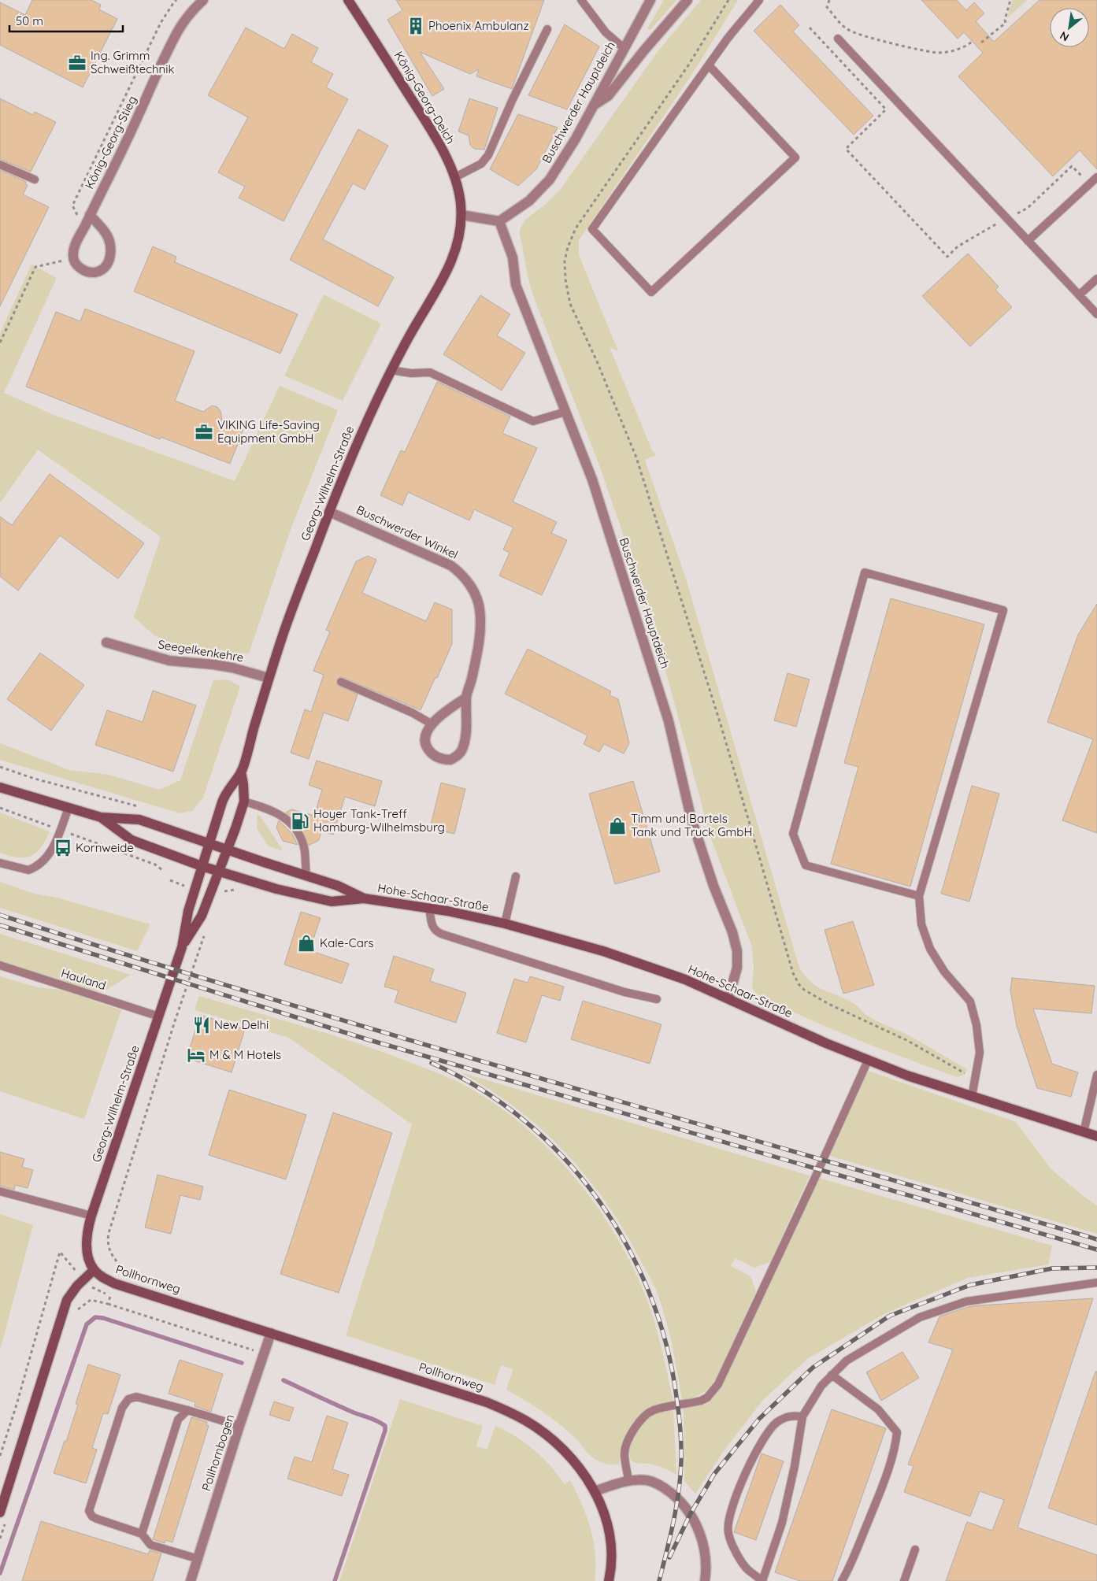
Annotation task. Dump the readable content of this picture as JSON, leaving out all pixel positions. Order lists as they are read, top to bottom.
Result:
{
  "streets": {
    "main road": [
      "König-Georg-Deich",
      "Georg-Wilhelm-Straße",
      "Hohe-Schaar-Straße",
      "Pollhornweg"
    ],
    "street": [
      "Buschwerder Hauptdeich",
      "König-Georg-Stieg",
      "Buschwerder Winkel",
      "Seegelkenkehre",
      "Pollhornbogen"
    ],
    "lane": ["Hauland"]
  },
  "crossings": [
    ["König-Georg-Deich", "Georg-Wilhelm-Straße"],
    ["Buschwerder Hauptdeich", "Hohe-Schaar-Straße"],
    ["Georg-Wilhelm-Straße", "Buschwerder Winkel"],
    ["Georg-Wilhelm-Straße", "Seegelkenkehre"],
    ["Georg-Wilhelm-Straße", "Hohe-Schaar-Straße"],
    ["Georg-Wilhelm-Straße", "Hauland"],
    ["Georg-Wilhelm-Straße", "Pollhornweg"],
    ["Pollhornweg", "Pollhornbogen"]
  ],
  "places": {
    "building": ["Phoenix Ambulanz"],
    "office": ["Ing. Grimm Schweißtechnik", "VIKING Life-Saving Equipment GmbH"],
    "fuel station": ["Hoyer Tank-Treff Hamburg-Wilhelmsburg"],
    "shop": ["Timm und Bartels Tank und Truck GmbH", "Kale-Cars"],
    "bus stop": ["Kornweide"],
    "restaurant": ["New Delhi"],
    "hotel": ["M & M Hotels"]
  },
  "scale_bar": "50 m",
  "north": "bottom left"
}
